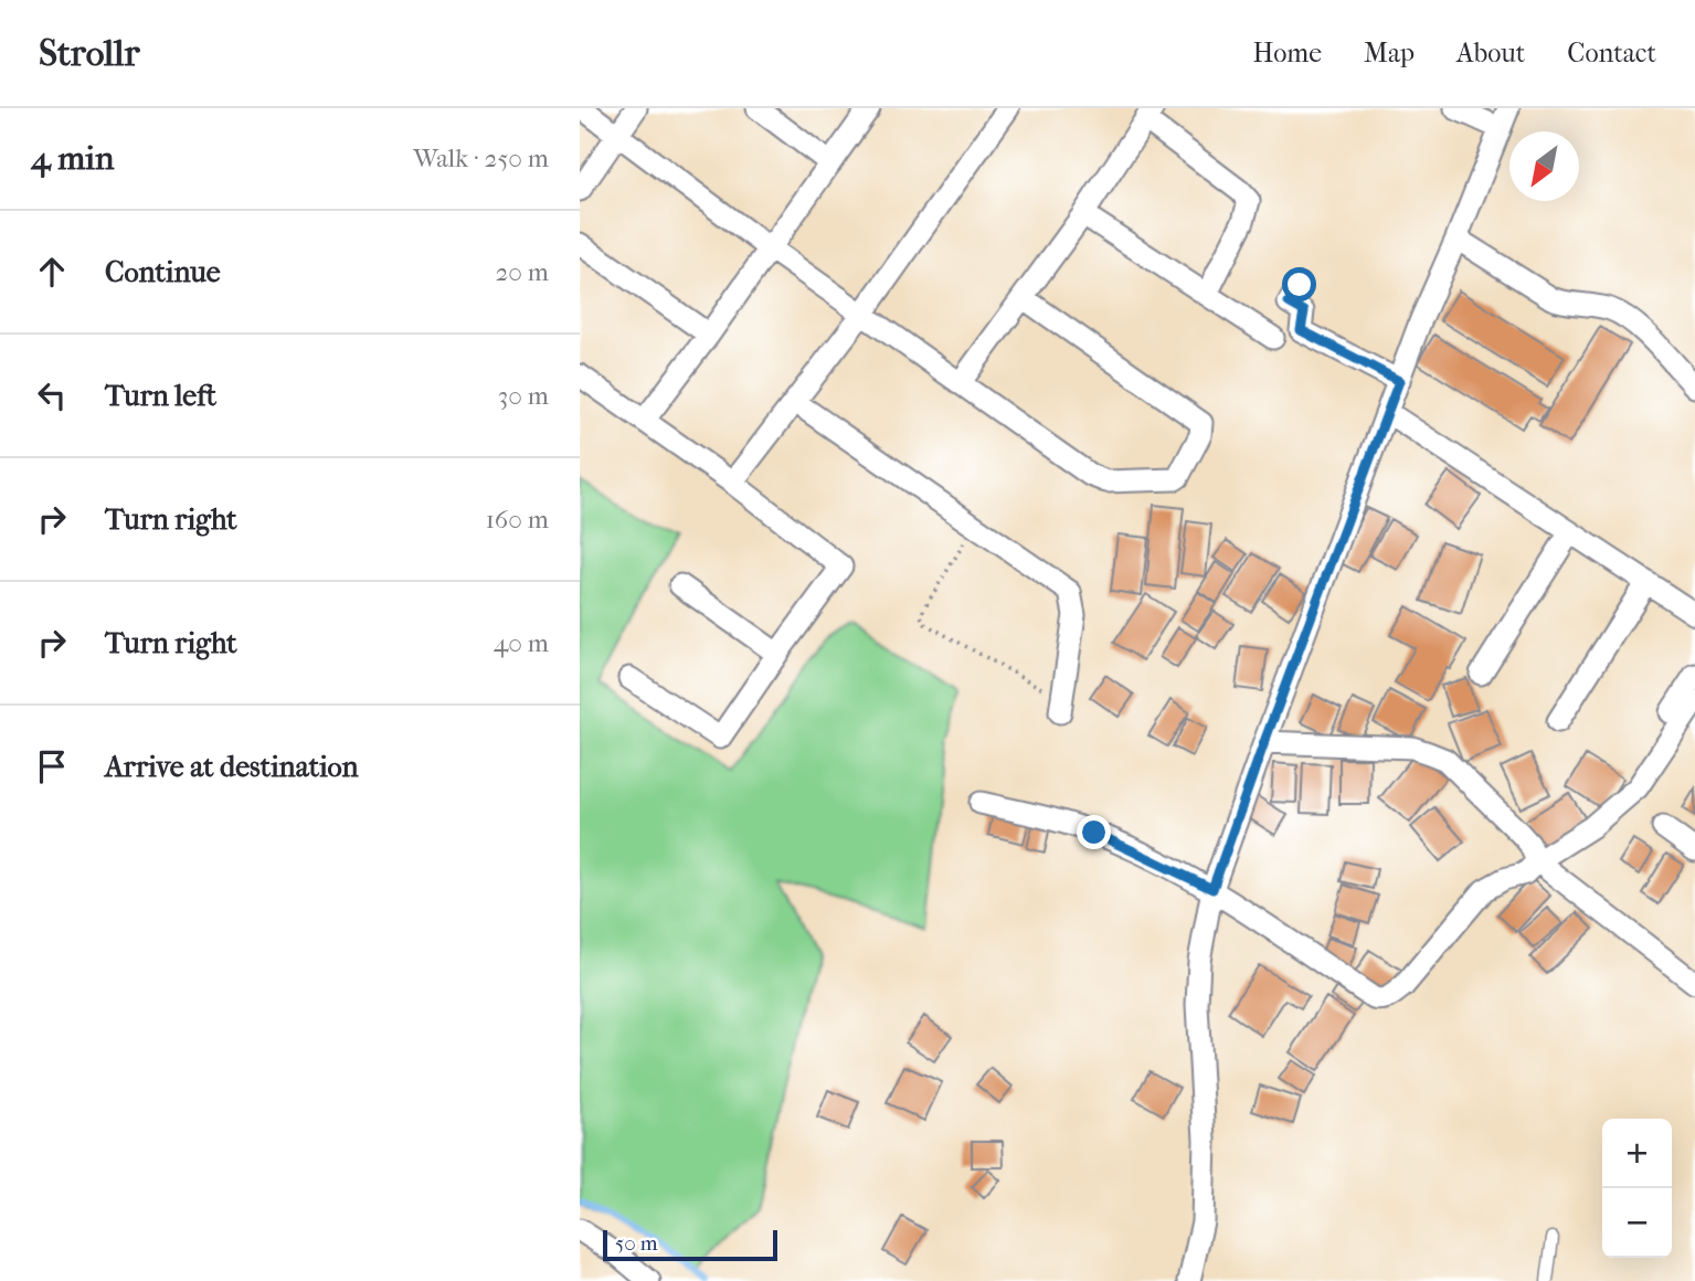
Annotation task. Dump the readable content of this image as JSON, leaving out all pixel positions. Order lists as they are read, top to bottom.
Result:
{
  "scale_bar": "50 m",
  "north": "bottom left",
  "page": {
    "header": "Strollr",
    "nav": [
      "Home",
      "Map",
      "About",
      "Contact"
    ],
    "heading": ["4 min", "Walk · 250 m"],
    "list": [
      ["Continue", "20 m"],
      ["Turn left", "30 m"],
      ["Turn right", "160 m"],
      ["Turn right", "40 m"],
      "Arrive at destination"
    ],
    "map_buttons": ["+", "−"],
    "scale": "50 m"
  }
}
